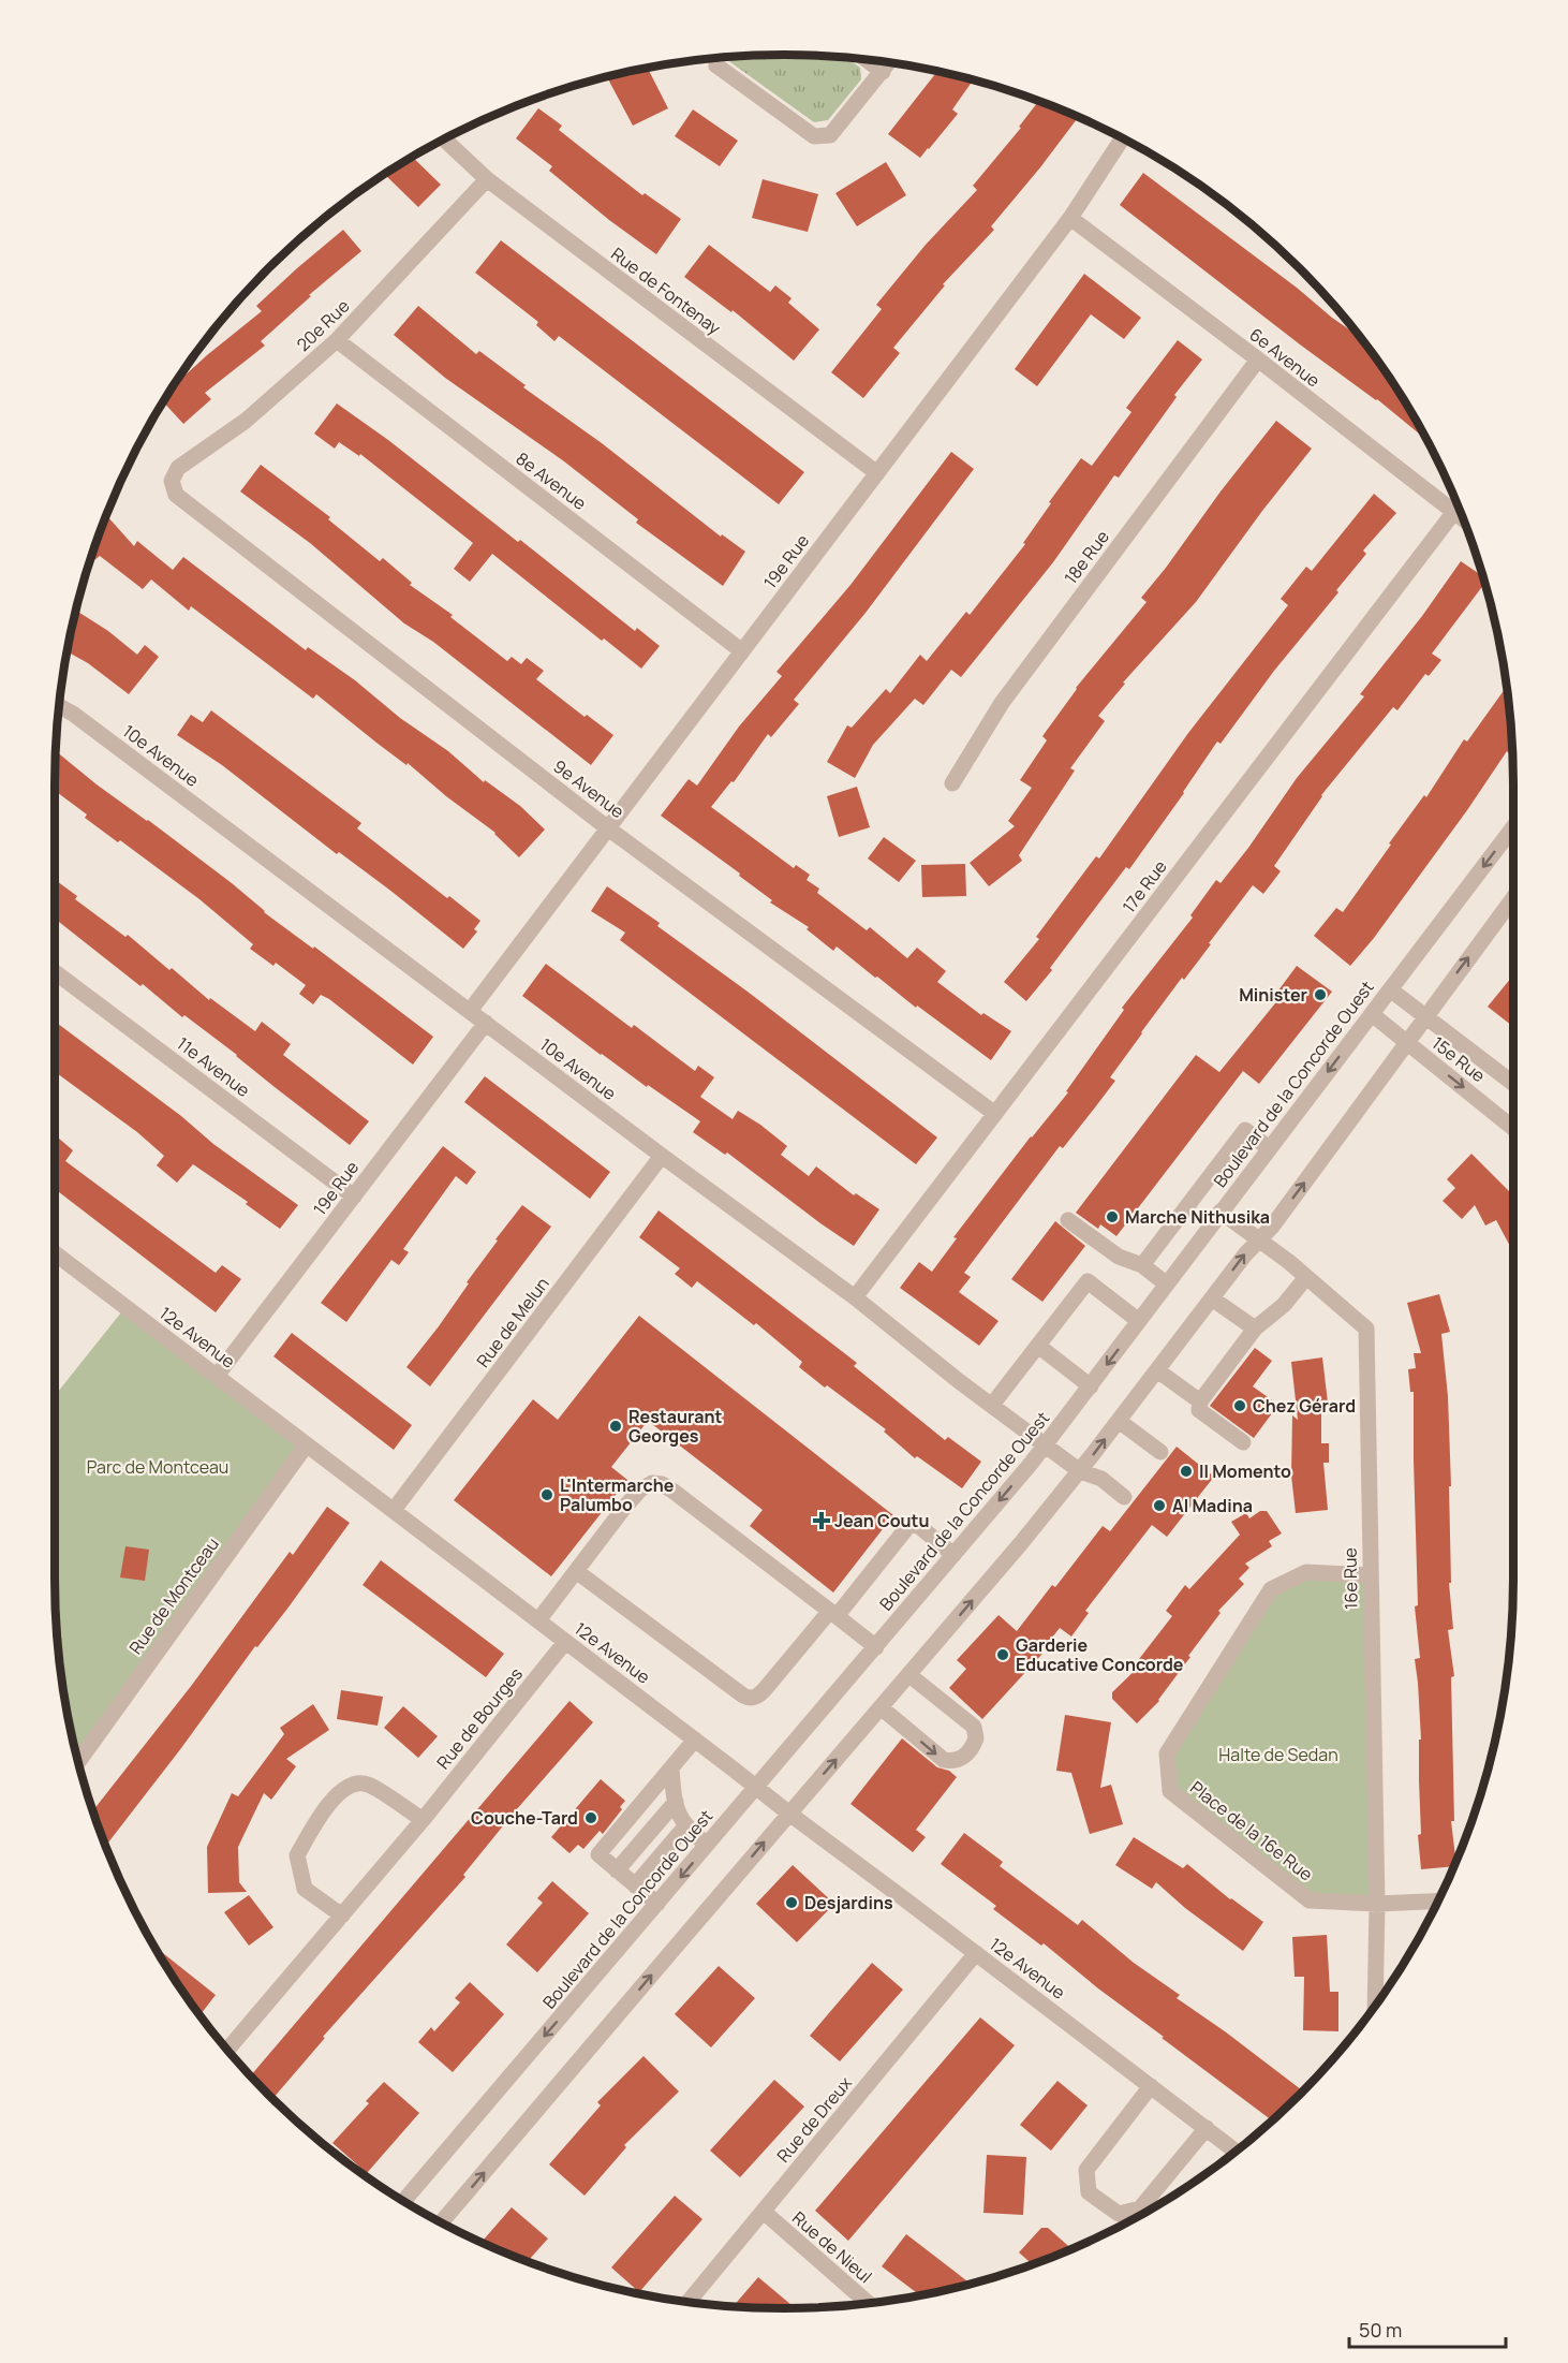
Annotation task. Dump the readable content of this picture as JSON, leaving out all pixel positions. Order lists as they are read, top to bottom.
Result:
{
  "streets": {
    "street": [
      "Rue de Fontenay",
      "20e Rue",
      "6e Avenue",
      "8e Avenue",
      "18e Rue",
      "19e Rue",
      "10e Avenue",
      "9e Avenue",
      "17e Rue",
      "15e Rue",
      "11e Avenue",
      "Boulevard de la Concorde Ouest",
      "Rue de Melun",
      "12e Avenue",
      "16e Rue",
      "Rue de Montceau",
      "Rue de Bourges",
      "Place de la 16e Rue",
      "Rue de Dreux",
      "Rue de Nieul"
    ]
  },
  "crossings": [
    ["Rue de Fontenay", "20e Rue"],
    ["Rue de Fontenay", "19e Rue"],
    ["20e Rue", "8e Avenue"],
    ["20e Rue", "9e Avenue"],
    ["6e Avenue", "18e Rue"],
    ["6e Avenue", "19e Rue"],
    ["8e Avenue", "19e Rue"],
    ["19e Rue", "10e Avenue"],
    ["19e Rue", "9e Avenue"],
    ["19e Rue", "11e Avenue"],
    ["19e Rue", "12e Avenue"],
    ["10e Avenue", "17e Rue"],
    ["10e Avenue", "Boulevard de la Concorde Ouest"],
    ["10e Avenue", "Rue de Melun"],
    ["9e Avenue", "17e Rue"],
    ["15e Rue", "Boulevard de la Concorde Ouest"],
    ["Boulevard de la Concorde Ouest", "12e Avenue"],
    ["Boulevard de la Concorde Ouest", "16e Rue"],
    ["Rue de Melun", "12e Avenue"],
    ["12e Avenue", "Rue de Montceau"],
    ["12e Avenue", "Rue de Bourges"],
    ["12e Avenue", "Rue de Dreux"],
    ["16e Rue", "Place de la 16e Rue"],
    ["Rue de Dreux", "Rue de Nieul"]
  ],
  "parks": ["Parc de Montceau", "Halte de Sedan"],
  "places": {
    "other": [
      "Minister",
      "Marche Nithusika",
      "Chez Gérard",
      "Restaurant Georges",
      "Il Momento",
      "L'Intermarche Palumbo",
      "Al Madina",
      "Garderie Educative Concorde",
      "Couche-Tard",
      "Desjardins"
    ],
    "health": ["Jean Coutu"]
  },
  "scale_bar": "50 m"
}
